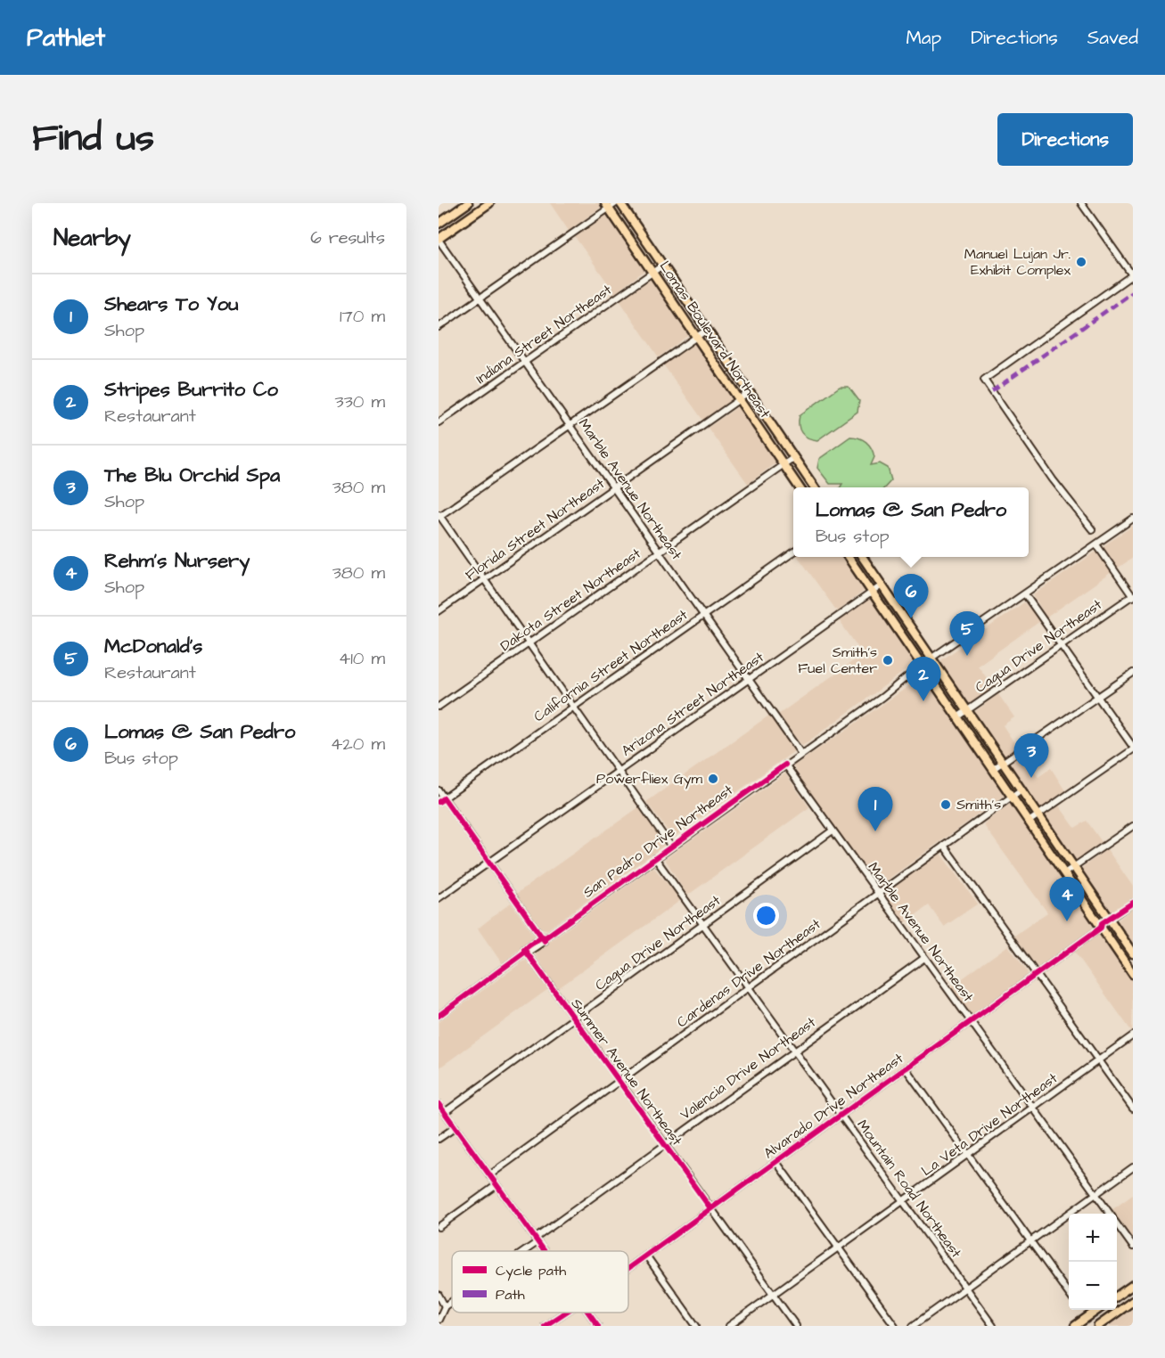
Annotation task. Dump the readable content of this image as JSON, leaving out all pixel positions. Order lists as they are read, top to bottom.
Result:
{
  "streets": {
    "main road": ["Lomas Boulevard Northeast"],
    "street": [
      "Indiana Street Northeast",
      "Marble Avenue Northeast",
      "Florida Street Northeast",
      "Dakota Street Northeast",
      "Cagua Drive Northeast",
      "California Street Northeast",
      "Arizona Street Northeast",
      "San Pedro Drive Northeast",
      "Cardenas Drive Northeast",
      "Valencia Drive Northeast",
      "Summer Avenue Northeast",
      "Alvarado Drive Northeast",
      "La Veta Drive Northeast",
      "Mountain Road Northeast"
    ]
  },
  "crossings": [
    ["Indiana Street Northeast", "Lomas Boulevard Northeast"],
    ["Indiana Street Northeast", "Marble Avenue Northeast"],
    ["Lomas Boulevard Northeast", "Florida Street Northeast"],
    ["Lomas Boulevard Northeast", "Dakota Street Northeast"],
    ["Marble Avenue Northeast", "Florida Street Northeast"],
    ["Marble Avenue Northeast", "Dakota Street Northeast"],
    ["Marble Avenue Northeast", "Cagua Drive Northeast"],
    ["Marble Avenue Northeast", "California Street Northeast"],
    ["Marble Avenue Northeast", "Arizona Street Northeast"],
    ["Marble Avenue Northeast", "San Pedro Drive Northeast"],
    ["Marble Avenue Northeast", "Cardenas Drive Northeast"],
    ["Marble Avenue Northeast", "Valencia Drive Northeast"],
    ["Marble Avenue Northeast", "Alvarado Drive Northeast"],
    ["Marble Avenue Northeast", "La Veta Drive Northeast"],
    ["Cagua Drive Northeast", "Summer Avenue Northeast"],
    ["Cagua Drive Northeast", "Mountain Road Northeast"],
    ["San Pedro Drive Northeast", "Summer Avenue Northeast"],
    ["San Pedro Drive Northeast", "Mountain Road Northeast"],
    ["Cardenas Drive Northeast", "Summer Avenue Northeast"],
    ["Cardenas Drive Northeast", "Mountain Road Northeast"],
    ["Valencia Drive Northeast", "Summer Avenue Northeast"],
    ["Valencia Drive Northeast", "Mountain Road Northeast"],
    ["Summer Avenue Northeast", "Alvarado Drive Northeast"],
    ["Summer Avenue Northeast", "La Veta Drive Northeast"],
    ["Alvarado Drive Northeast", "Mountain Road Northeast"],
    ["La Veta Drive Northeast", "Mountain Road Northeast"]
  ],
  "places": [
    "Manuel Lujan Jr. Exhibit Complex",
    "Smith’s Fuel Center",
    "Powerfliex Gym",
    "Smith's"
  ],
  "legend": ["Cycle path", "Path"],
  "page": {
    "header": "Pathlet",
    "nav": ["Map", "Directions", "Saved"],
    "title": "Find us",
    "buttons": "Directions",
    "heading": ["Nearby", "6 results"],
    "list": [
      {
        "mark": "1",
        "name": "Shears To You",
        "note": "Shop",
        "value": "170 m"
      },
      {
        "mark": "2",
        "name": "Stripes Burrito Co",
        "note": "Restaurant",
        "value": "330 m"
      },
      {
        "mark": "3",
        "name": "The Blu Orchid Spa",
        "note": "Shop",
        "value": "380 m"
      },
      {
        "mark": "4",
        "name": "Rehm's Nursery",
        "note": "Shop",
        "value": "380 m"
      },
      {
        "mark": "5",
        "name": "McDonald's",
        "note": "Restaurant",
        "value": "410 m"
      },
      {
        "mark": "6",
        "name": "Lomas @ San Pedro",
        "note": "Bus stop",
        "value": "420 m"
      }
    ],
    "popup": ["Lomas @ San Pedro", "Bus stop"],
    "pins": [
      "6",
      "5",
      "2",
      "3",
      "1",
      "4"
    ],
    "map_buttons": ["+", "−"]
  }
}
